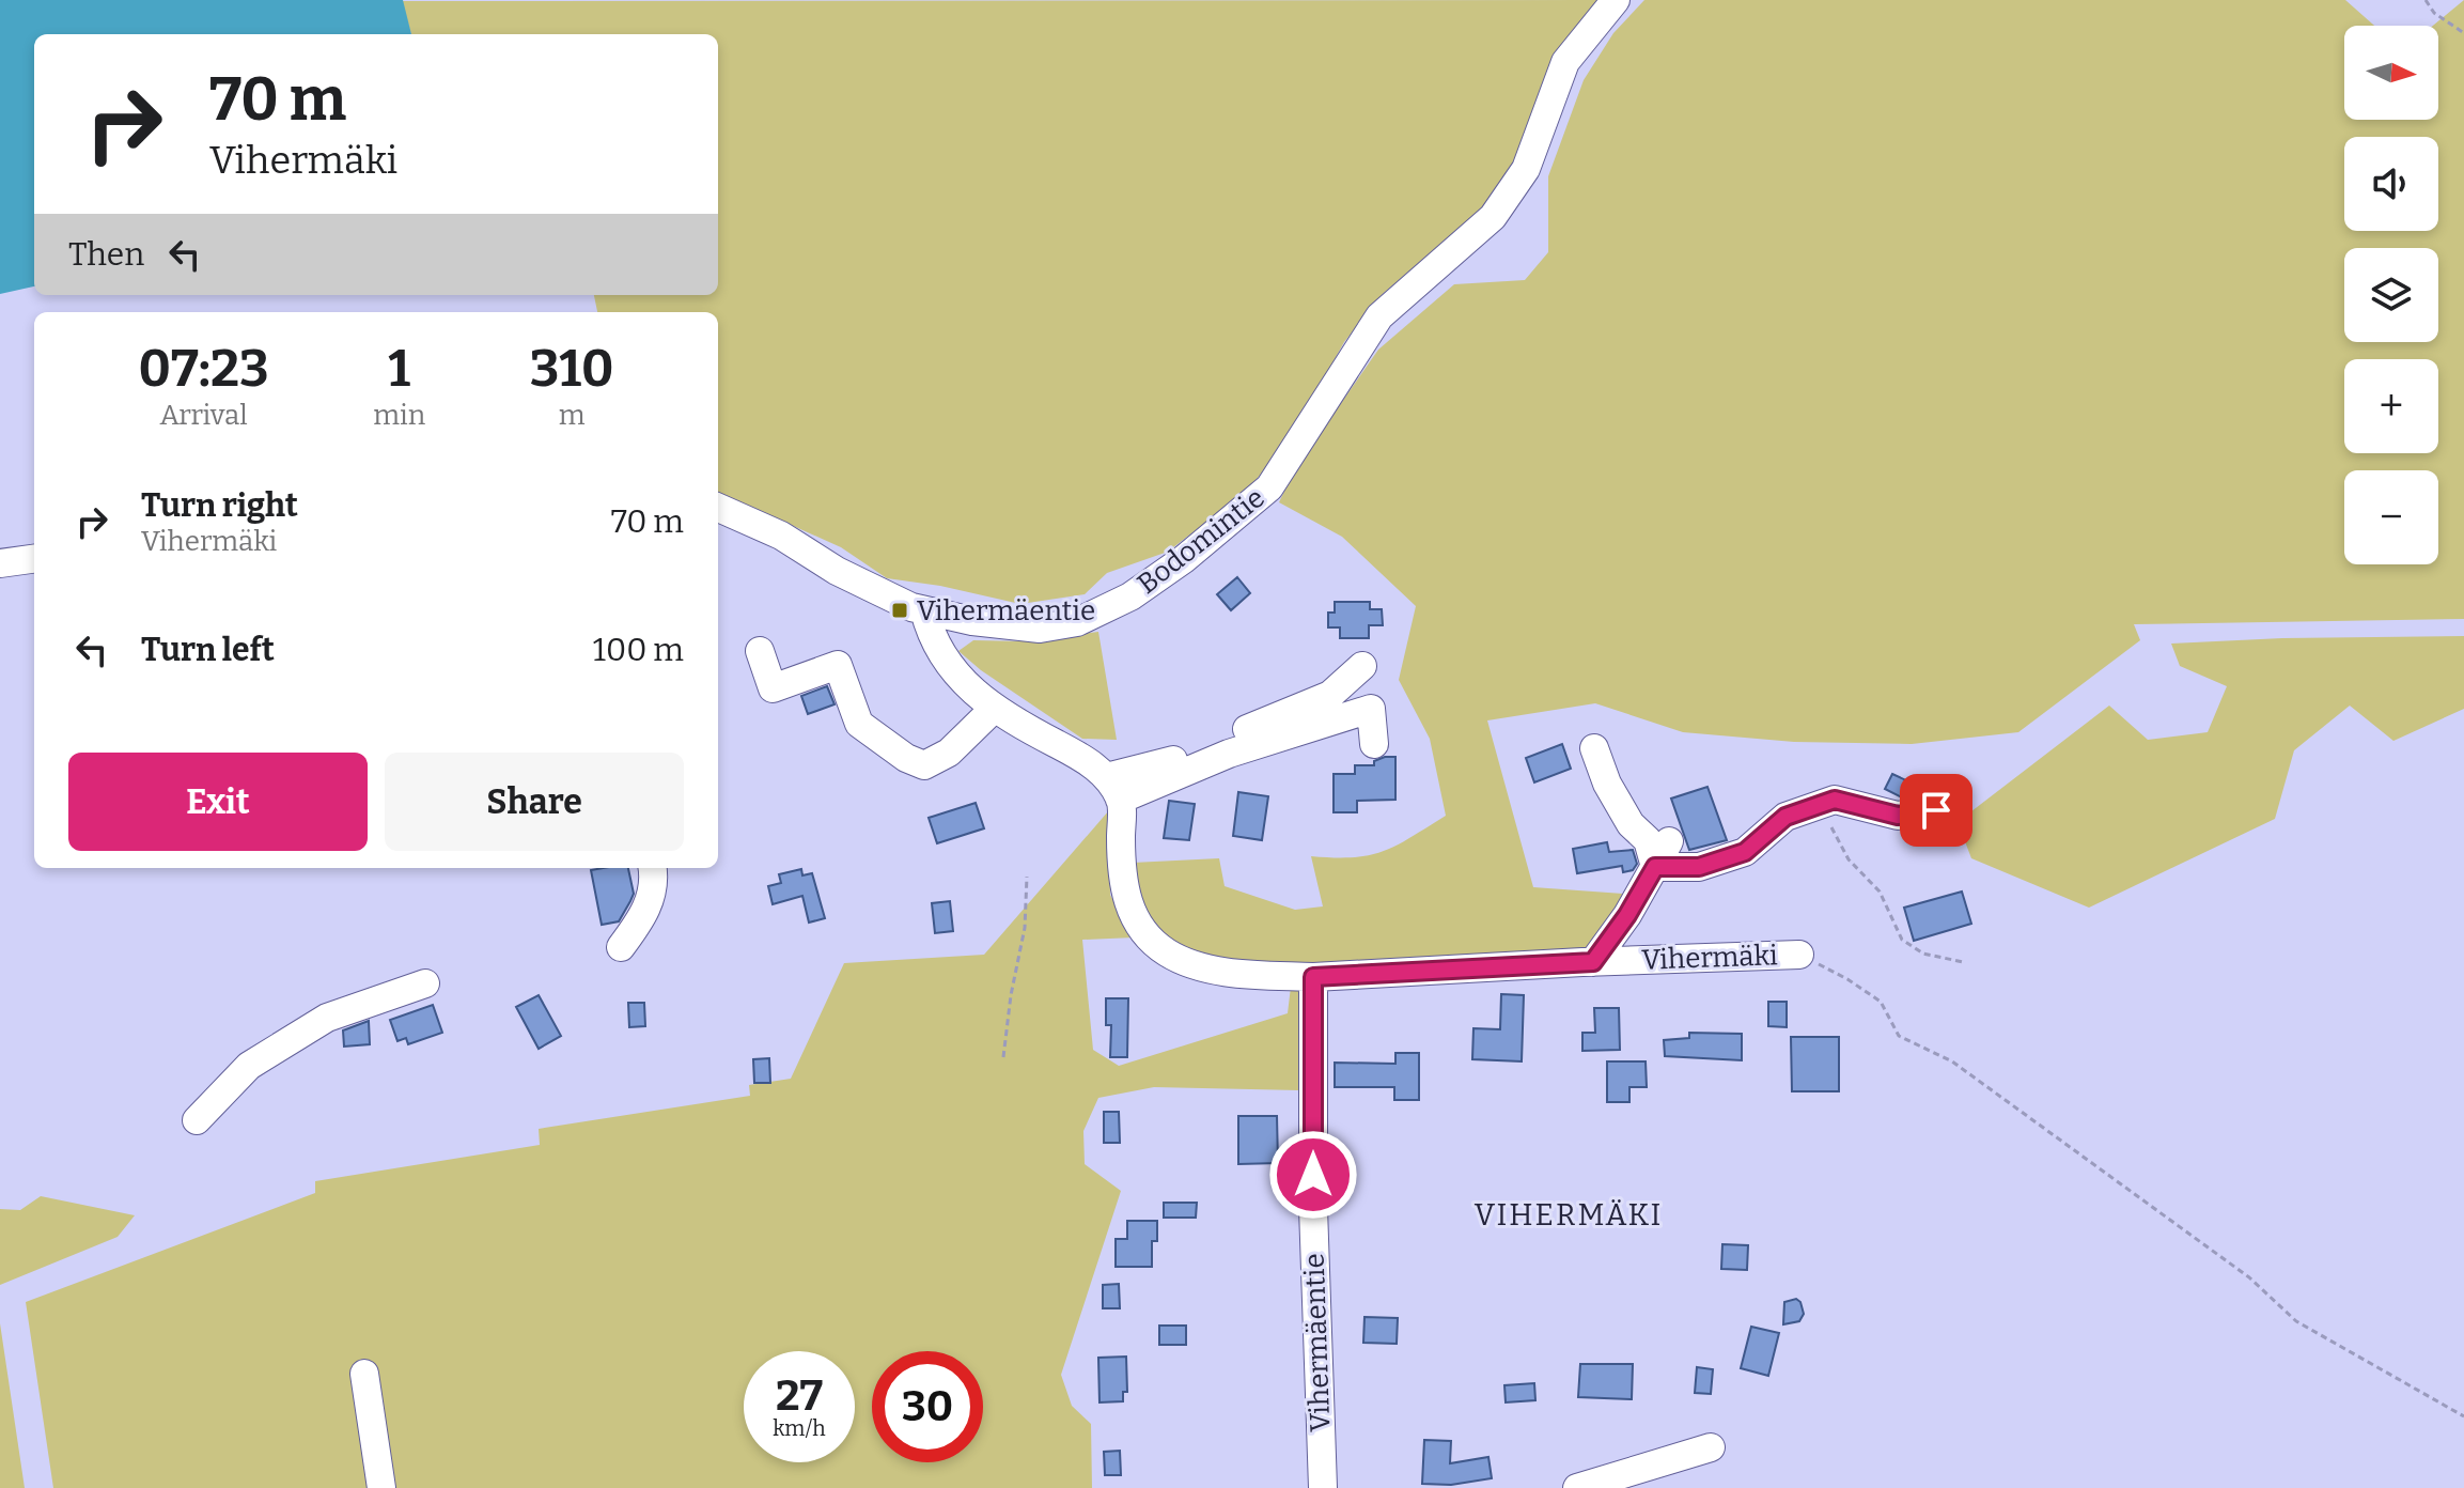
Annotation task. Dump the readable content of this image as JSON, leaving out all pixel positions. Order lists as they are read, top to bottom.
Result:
{
  "streets": {
    "street": ["Bodomintie", "Vihermäki", "Vihermäentie"]
  },
  "crossings": [
    ["Vihermäki", "Vihermäentie"]
  ],
  "districts": ["VIHERMÄKI"],
  "places": {
    "transit": ["Vihermäentie"]
  },
  "north": "right",
  "page": {
    "map_buttons": ["+", "−"],
    "turn": ["70 m", "Vihermäki"],
    "then": "Then",
    "eta": [
      "07:23",
      "Arrival",
      "1",
      "min",
      "310",
      "m"
    ],
    "list": [
      {
        "name": "Turn right",
        "note": "Vihermäki",
        "value": "70 m"
      },
      {
        "name": "Turn left",
        "value": "100 m"
      }
    ],
    "buttons": ["Exit", "Share"],
    "speed": "27 km/h",
    "limit": "30"
  }
}
